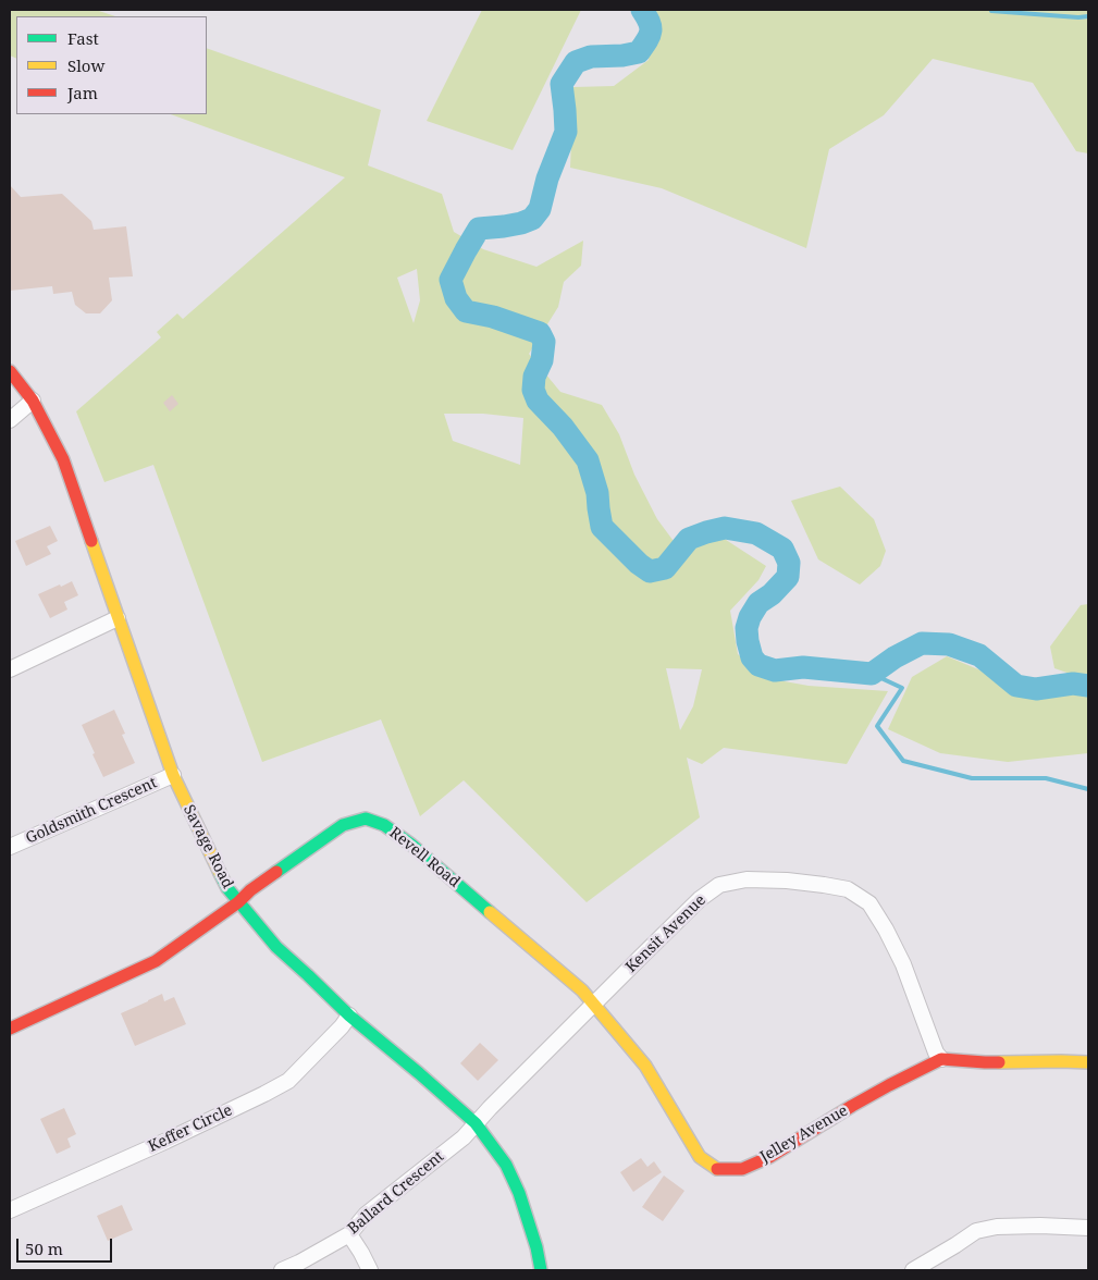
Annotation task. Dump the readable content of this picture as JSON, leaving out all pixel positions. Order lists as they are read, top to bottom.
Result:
{
  "streets": {
    "street": [
      "Goldsmith Crescent",
      "Savage Road",
      "Revell Road",
      "Kensit Avenue",
      "Keffer Circle",
      "Jelley Avenue",
      "Ballard Crescent"
    ]
  },
  "crossings": [
    ["Goldsmith Crescent", "Savage Road"],
    ["Savage Road", "Revell Road"],
    ["Savage Road", "Kensit Avenue"],
    ["Savage Road", "Keffer Circle"],
    ["Savage Road", "Ballard Crescent"],
    ["Revell Road", "Kensit Avenue"],
    ["Revell Road", "Jelley Avenue"],
    ["Kensit Avenue", "Jelley Avenue"],
    ["Kensit Avenue", "Ballard Crescent"]
  ],
  "legend": ["Fast", "Slow", "Jam"],
  "scale_bar": "50 m"
}
